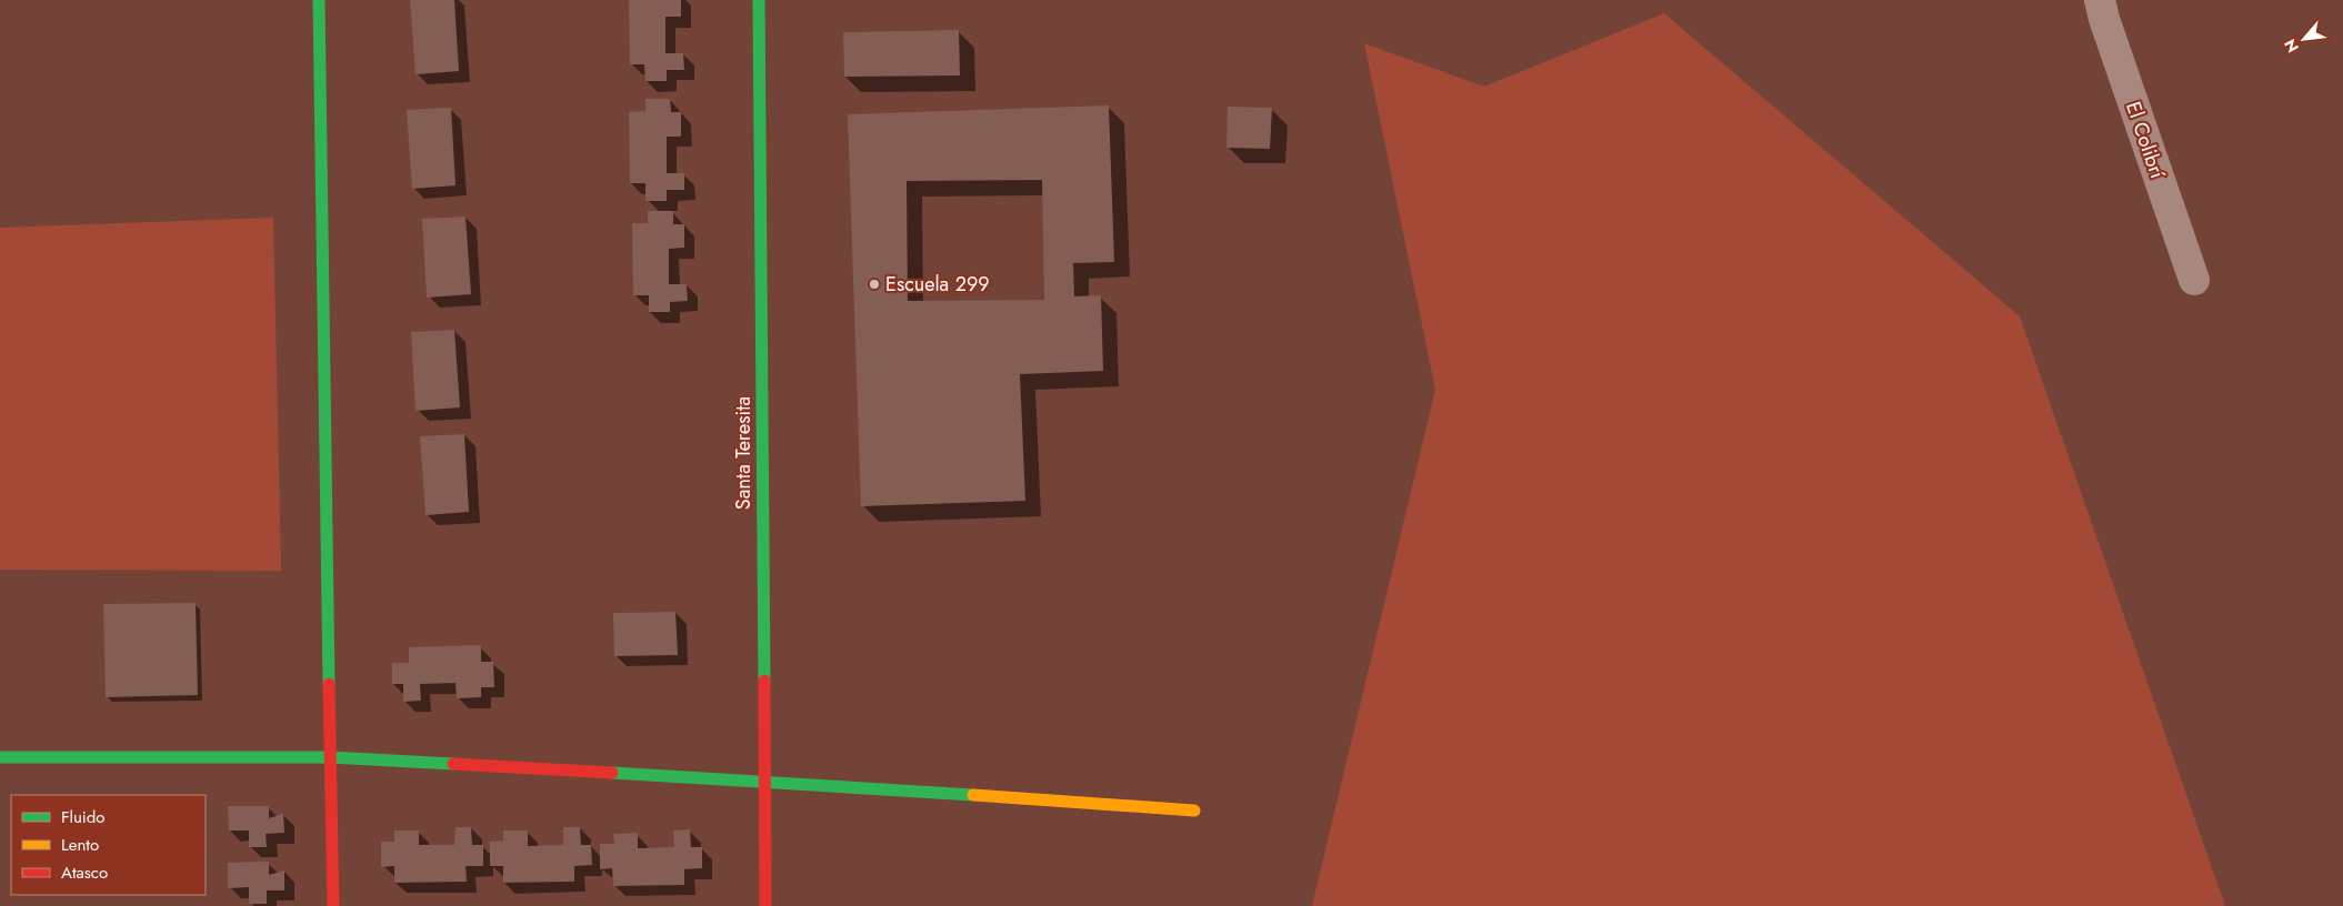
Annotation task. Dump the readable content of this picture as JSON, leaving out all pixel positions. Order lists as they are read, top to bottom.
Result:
{
  "streets": {
    "street": ["El Colibrí", "Santa Teresita"]
  },
  "places": ["Escuela 299"],
  "legend": ["Fluido", "Lento", "Atasco"],
  "north": "bottom left"
}
